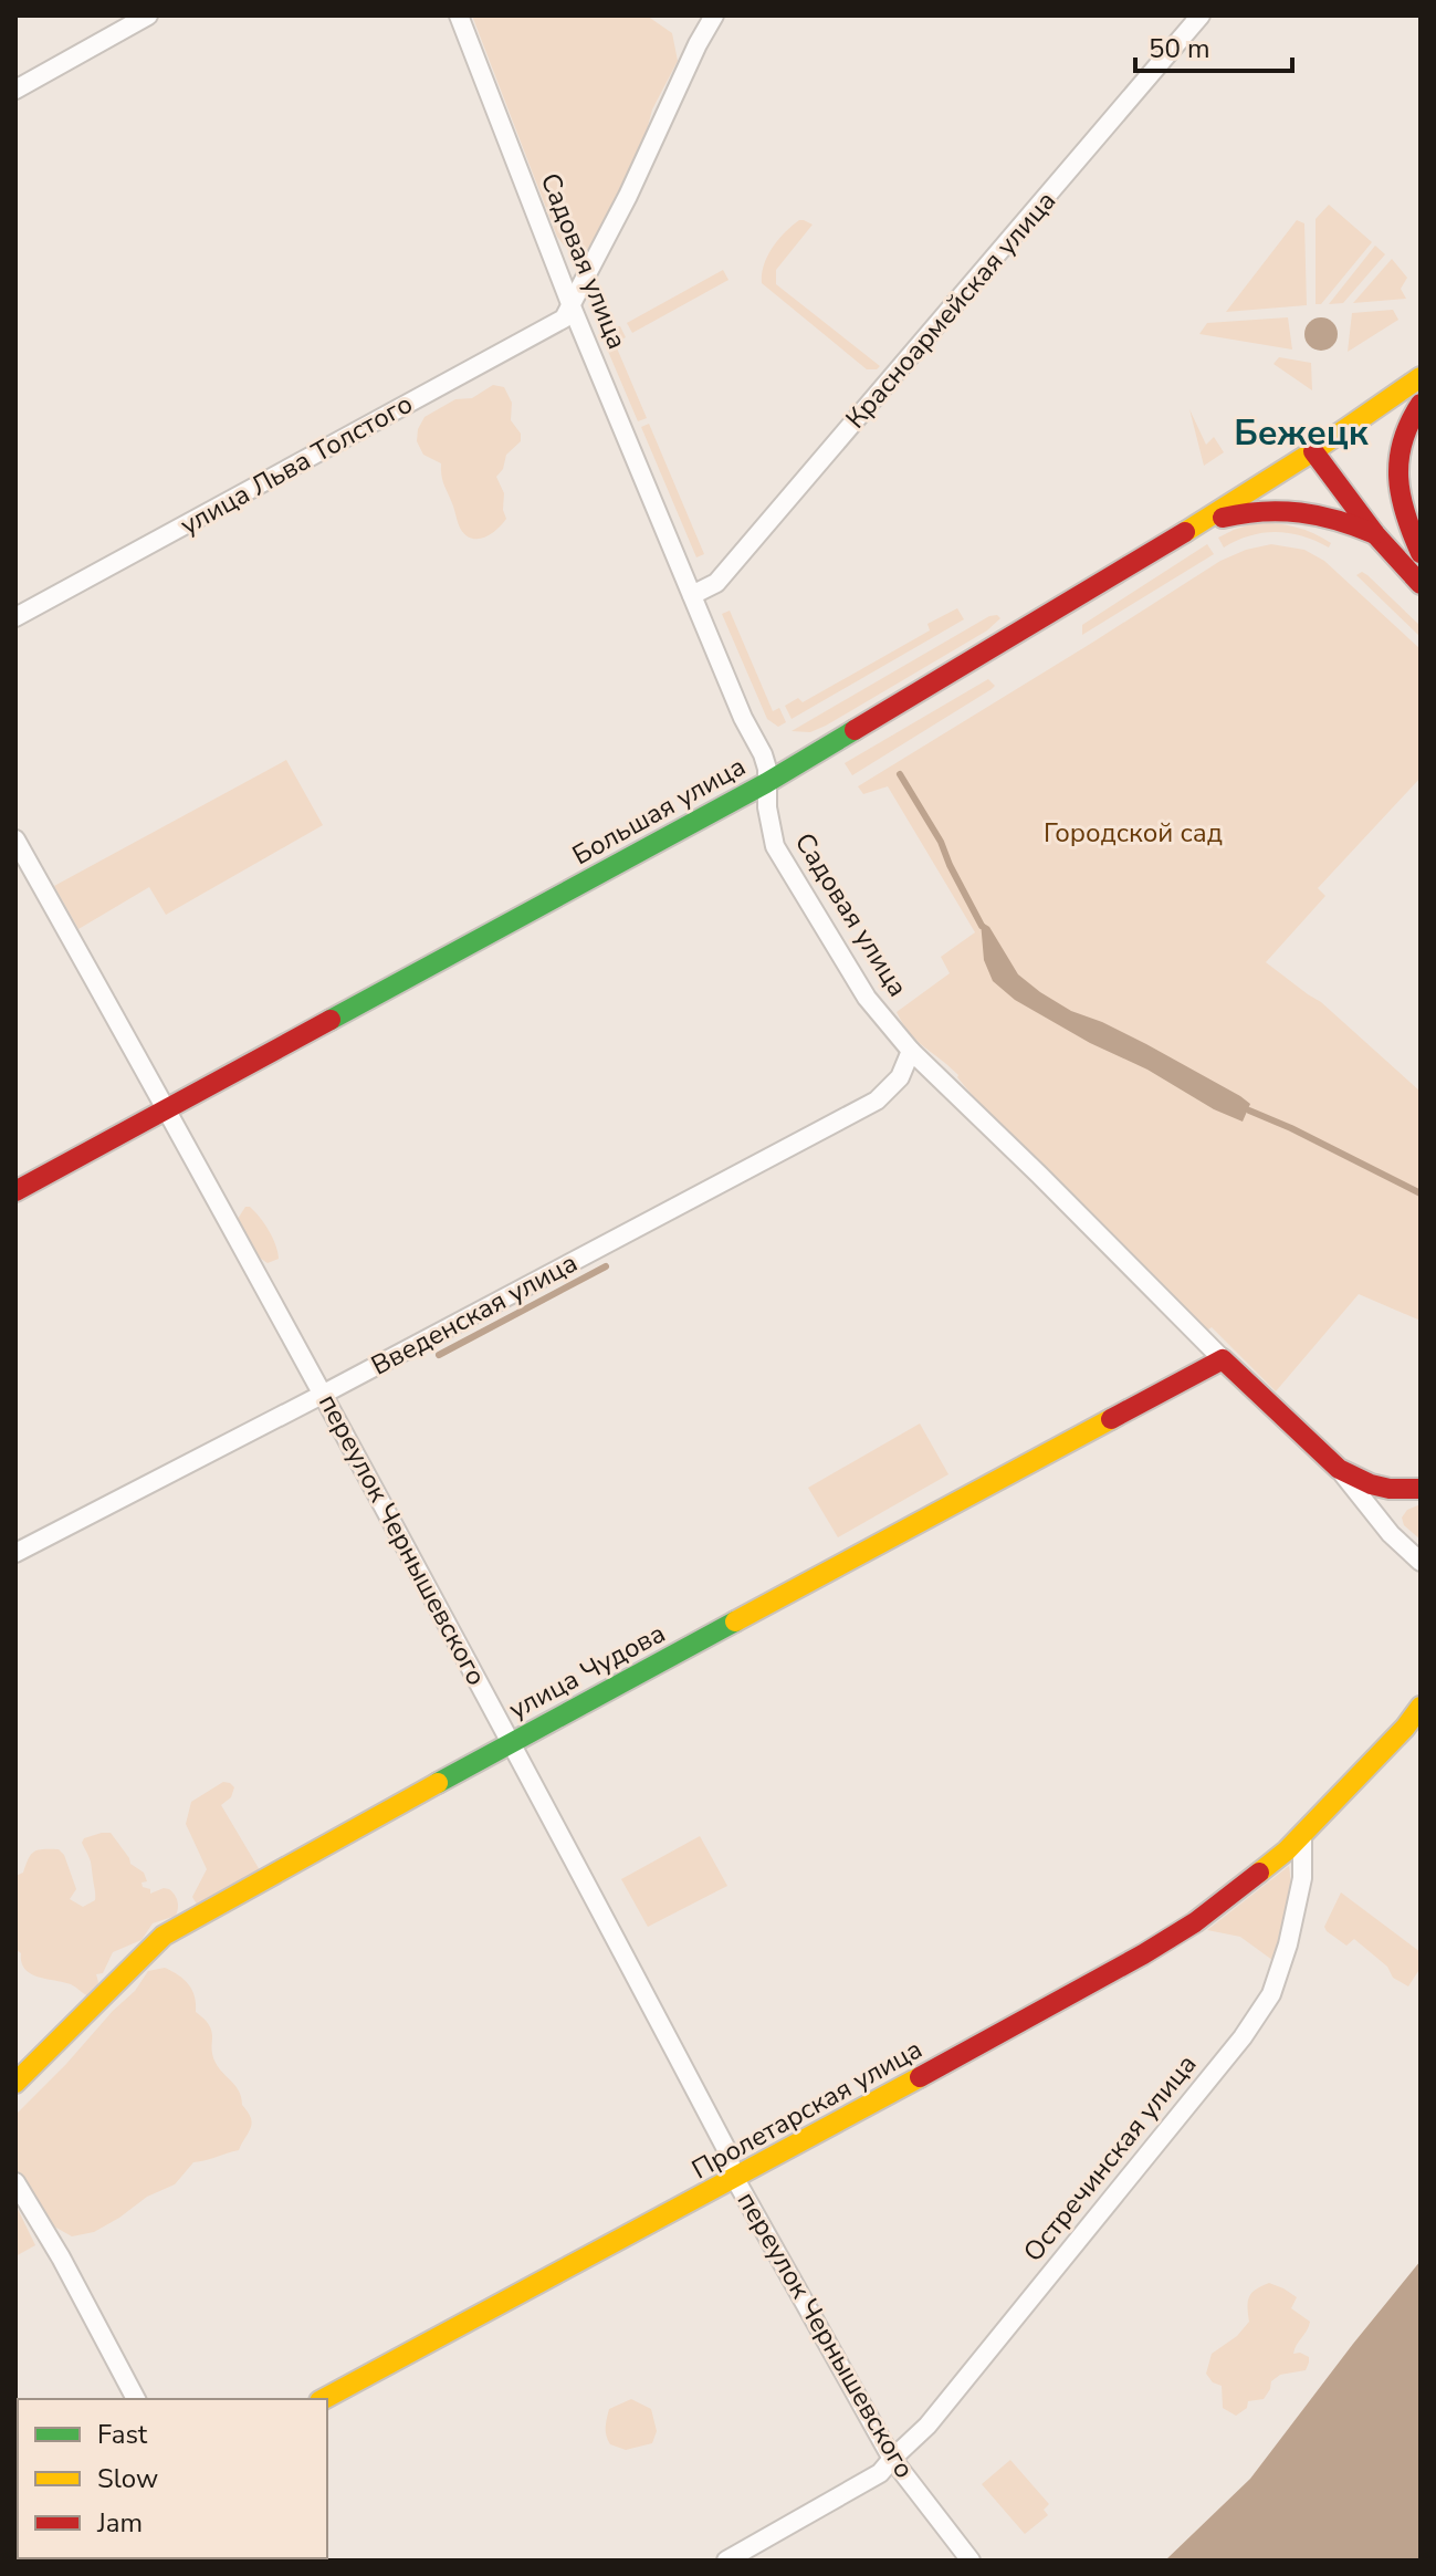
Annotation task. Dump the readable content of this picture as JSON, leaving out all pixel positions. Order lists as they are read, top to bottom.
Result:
{
  "streets": {
    "street": [
      "Садовая улица",
      "Красноармейская улица",
      "улица Льва Толстого",
      "Большая улица",
      "Введенская улица",
      "переулок Чернышевского",
      "улица Чудова",
      "Пролетарская улица",
      "Остречинская улица"
    ]
  },
  "crossings": [
    ["Садовая улица", "Красноармейская улица"],
    ["Садовая улица", "улица Льва Толстого"],
    ["Садовая улица", "Большая улица"],
    ["Садовая улица", "Введенская улица"],
    ["Садовая улица", "улица Чудова"],
    ["Большая улица", "переулок Чернышевского"],
    ["Введенская улица", "переулок Чернышевского"],
    ["переулок Чернышевского", "улица Чудова"],
    ["переулок Чернышевского", "Пролетарская улица"],
    ["переулок Чернышевского", "Остречинская улица"],
    ["Пролетарская улица", "Остречинская улица"]
  ],
  "districts": ["Бежецк"],
  "parks": ["Городской сад"],
  "legend": ["Fast", "Slow", "Jam"],
  "scale_bar": "50 m"
}
